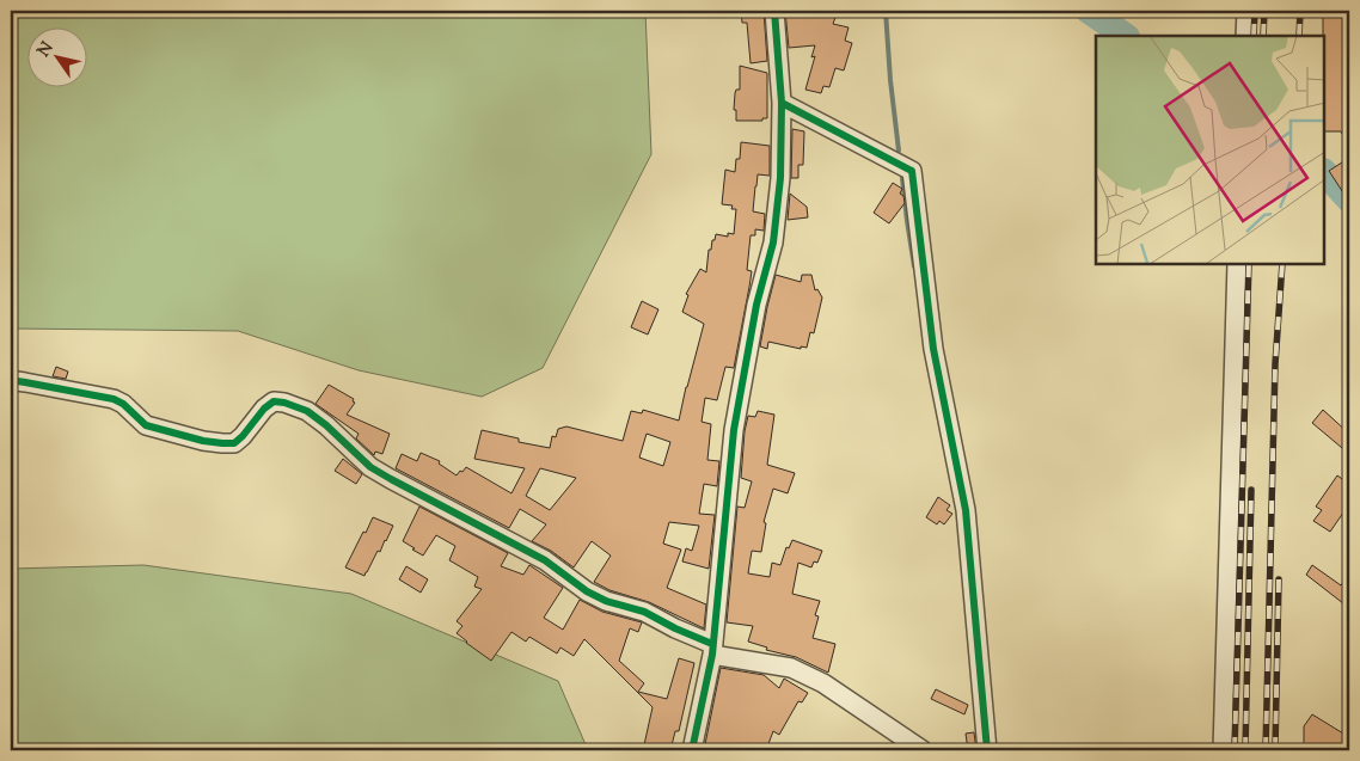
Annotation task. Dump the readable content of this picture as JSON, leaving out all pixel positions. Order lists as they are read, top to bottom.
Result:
{
  "north": "top left"
}
